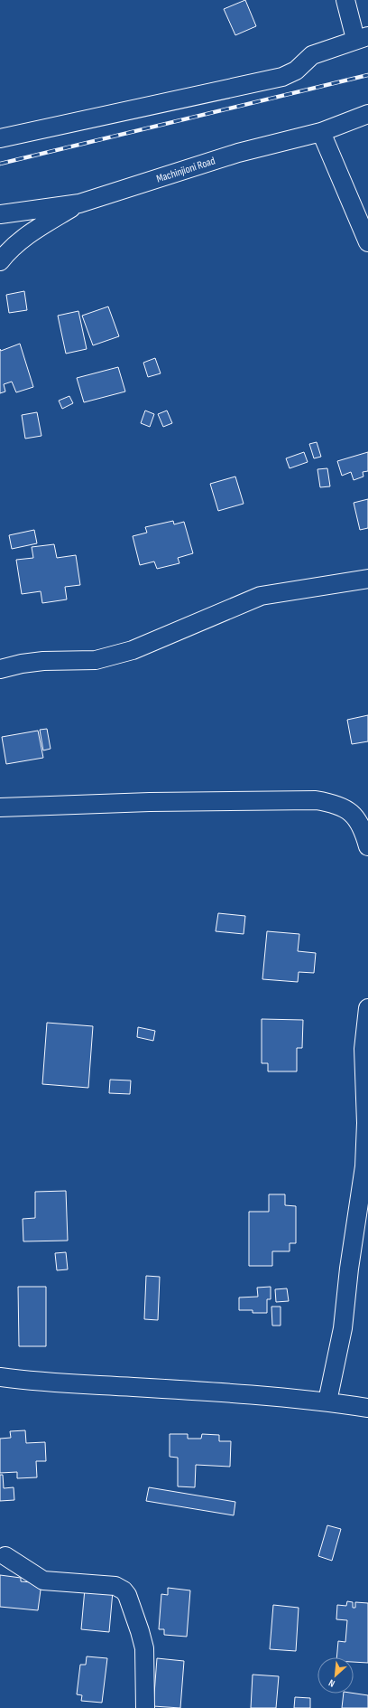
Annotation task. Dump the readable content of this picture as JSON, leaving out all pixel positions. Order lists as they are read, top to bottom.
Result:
{
  "streets": {
    "street": ["Machinjioni Road"]
  },
  "north": "bottom left"
}
